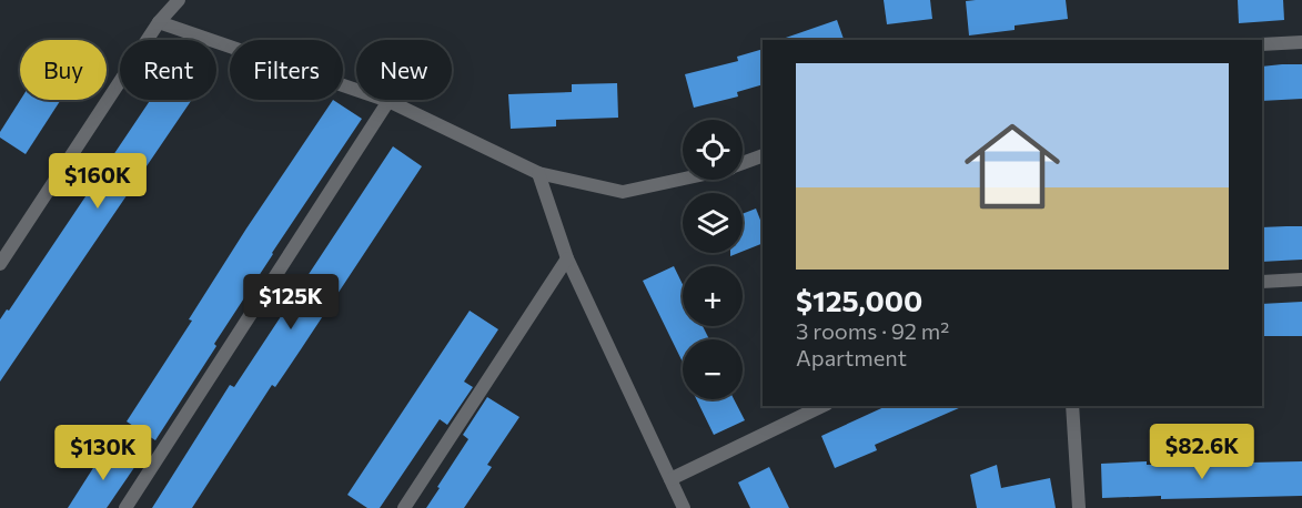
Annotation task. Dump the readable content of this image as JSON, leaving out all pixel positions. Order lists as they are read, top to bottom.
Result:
{
  "page": {
    "chip": [
      "Buy",
      "Rent",
      "Filters",
      "New"
    ],
    "list": [
      {
        "name": "$125,000",
        "note": "3 rooms · 92 m² · Apartment"
      }
    ],
    "map_buttons": ["+", "−"],
    "price": [
      "$160K",
      "$125K",
      "$82.6K",
      "$130K"
    ]
  }
}
